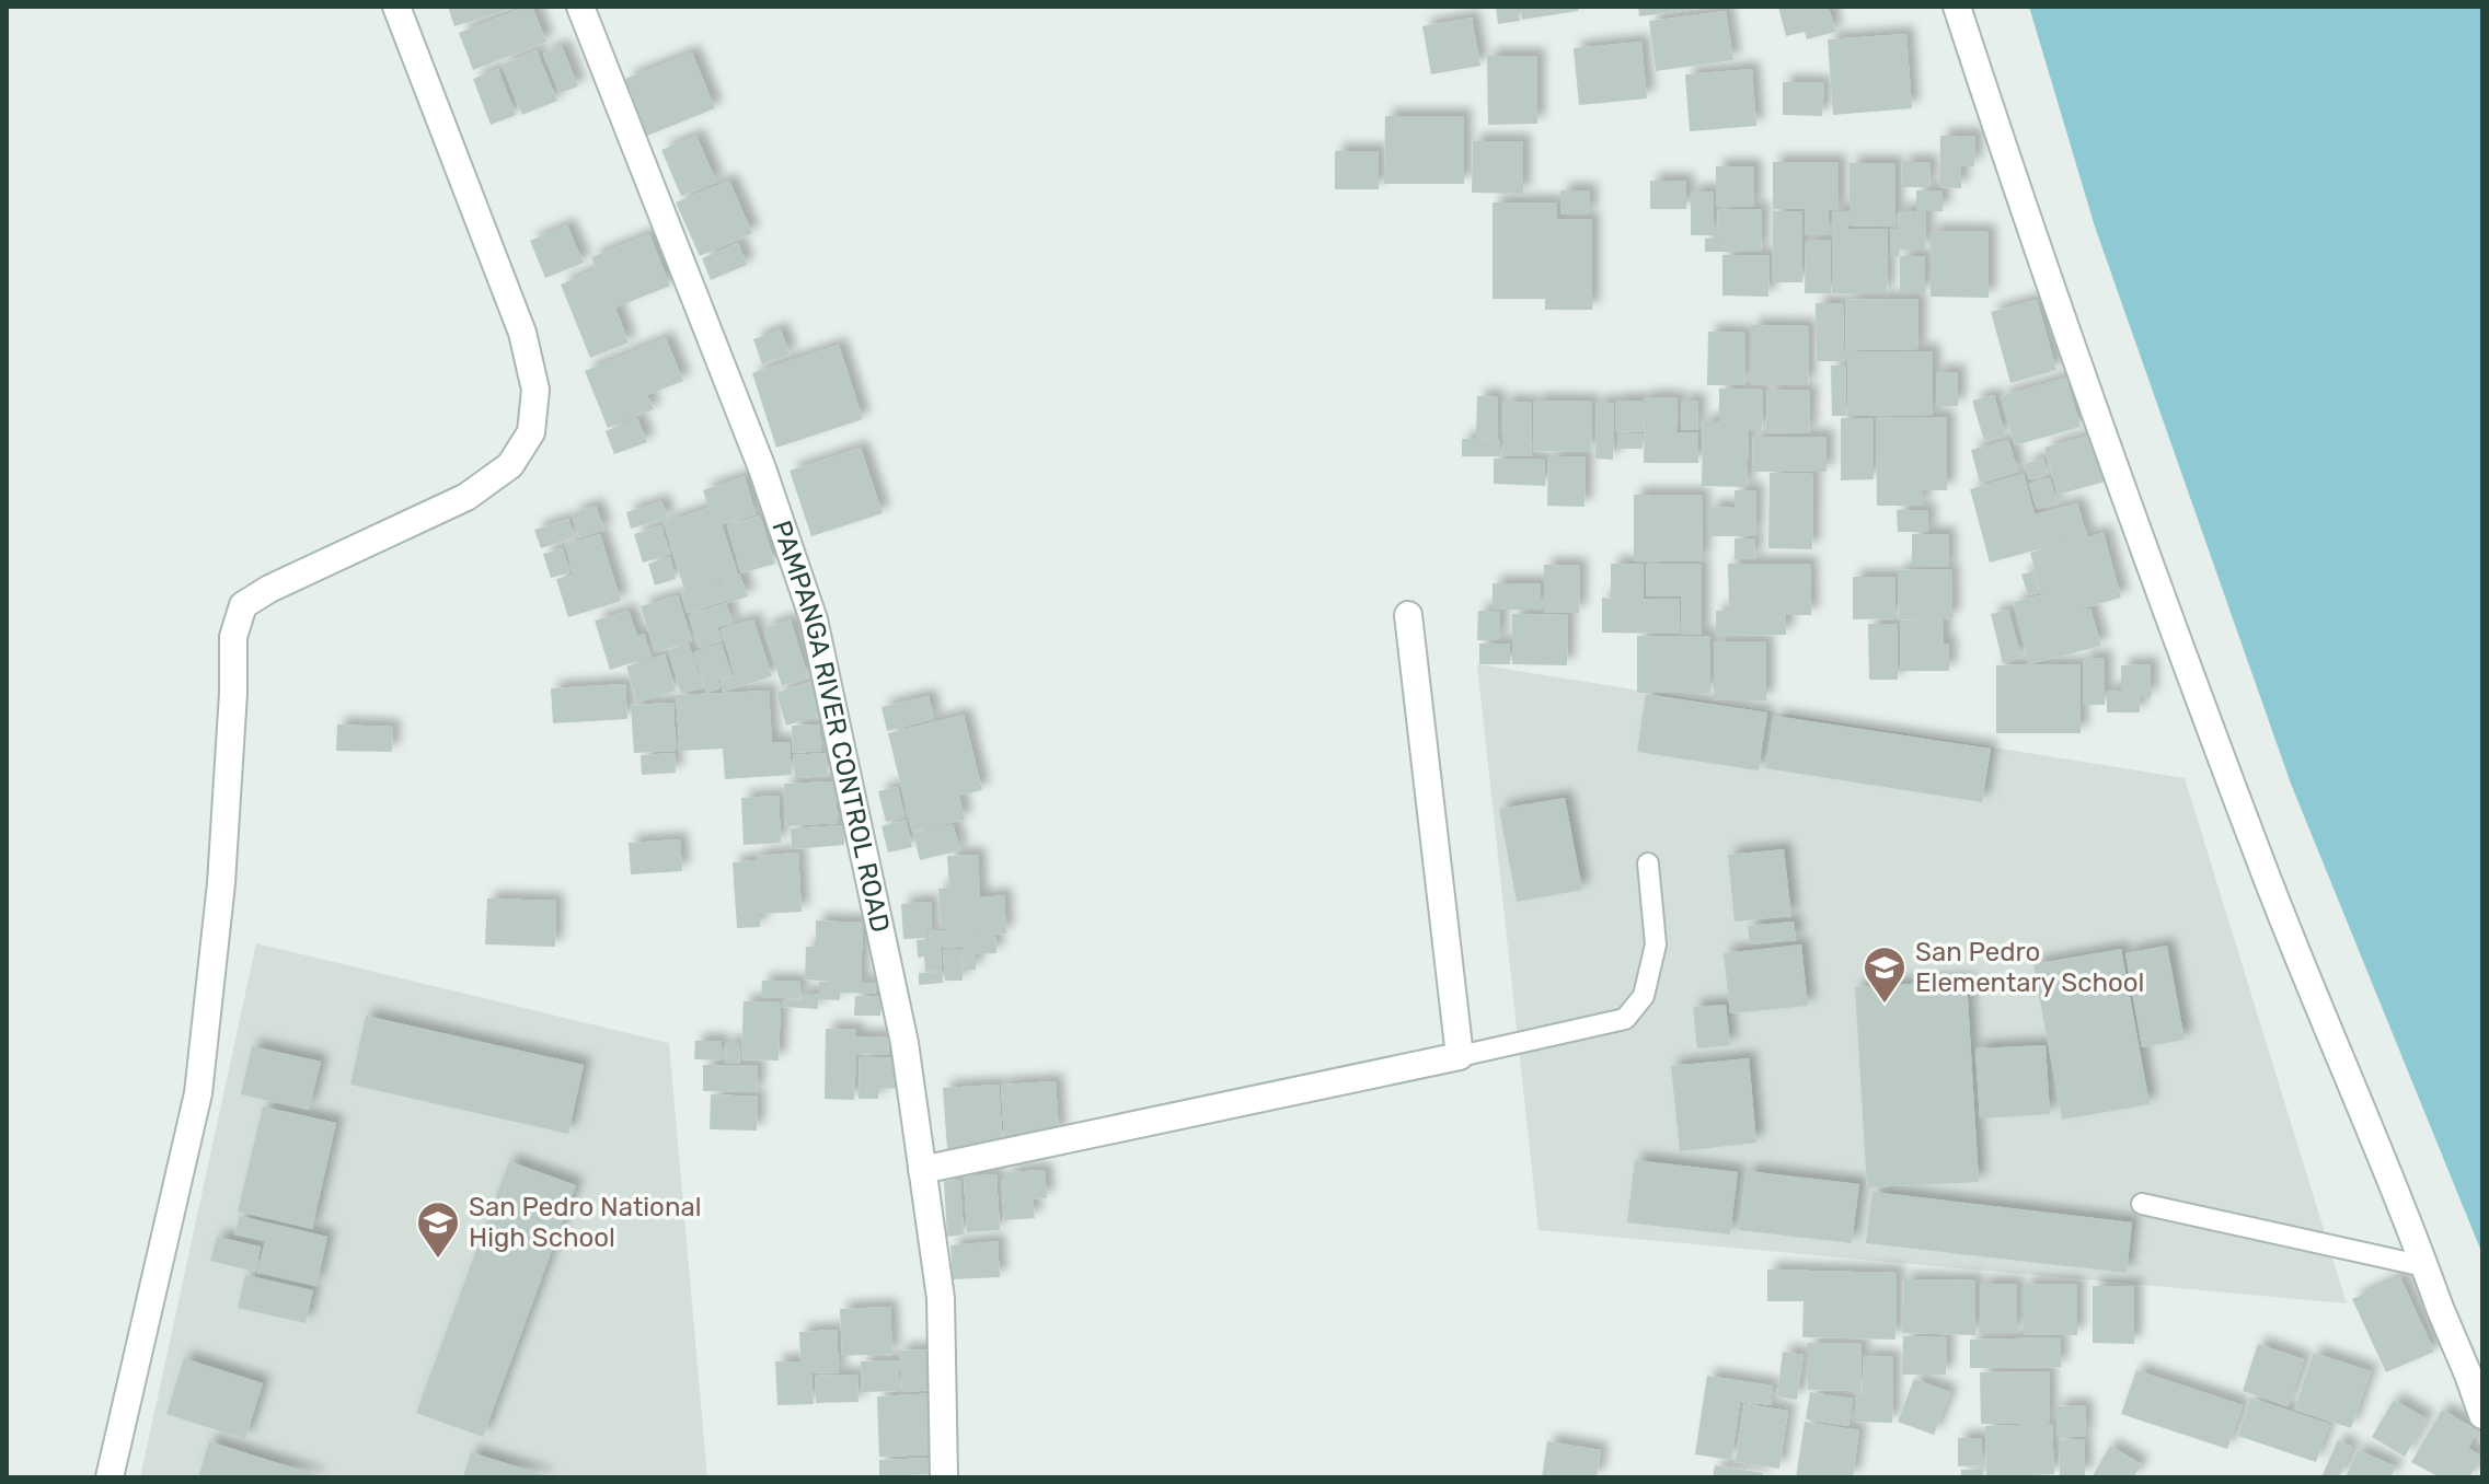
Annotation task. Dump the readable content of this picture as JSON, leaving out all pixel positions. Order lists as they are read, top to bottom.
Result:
{
  "streets": {
    "street": ["PAMPANGA RIVER CONTROL ROAD"]
  },
  "places": {
    "school or university": ["San Pedro Elementary School", "San Pedro National High School"]
  }
}
